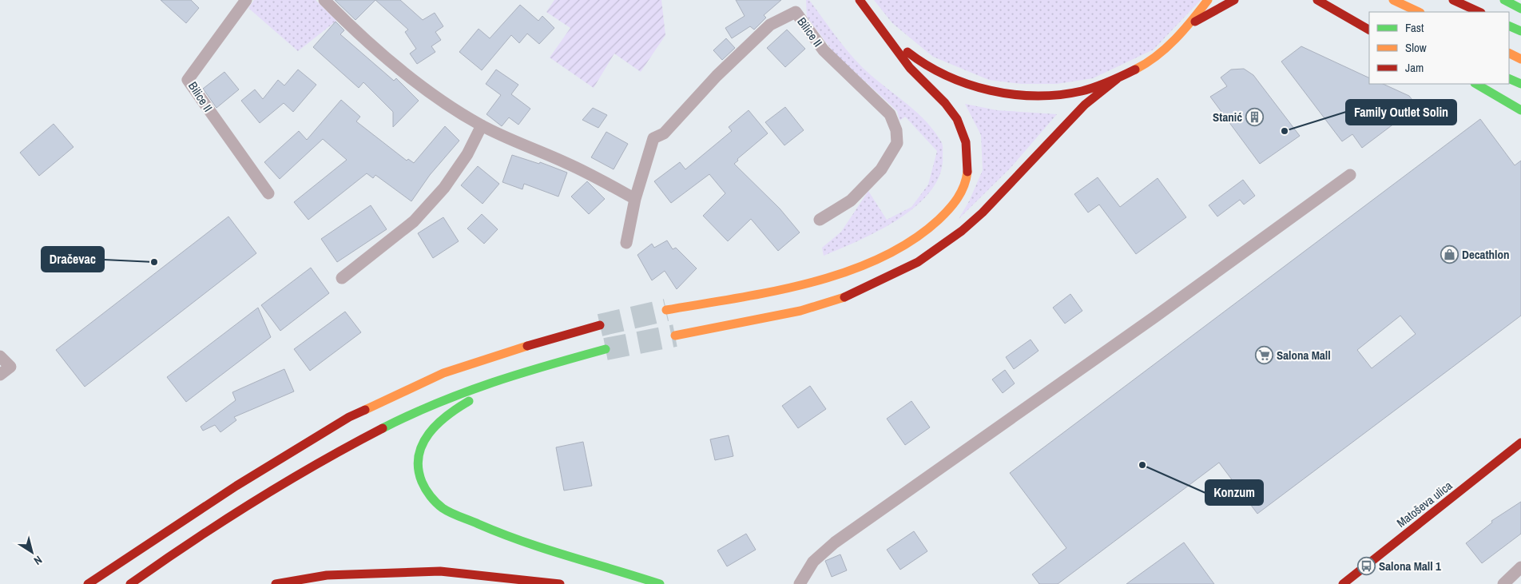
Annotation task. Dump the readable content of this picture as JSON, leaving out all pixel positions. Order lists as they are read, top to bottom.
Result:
{
  "streets": {
    "main road": ["Matoševa ulica"],
    "street": ["Bilice II"]
  },
  "places": {
    "building": ["Stanić"],
    "other": ["Family Outlet Solin", "Dračevac", "Konzum"],
    "shop": ["Decathlon"],
    "supermarket": ["Salona Mall"],
    "bus stop": ["Salona Mall 1"]
  },
  "legend": ["Fast", "Slow", "Jam"],
  "north": "bottom right"
}
